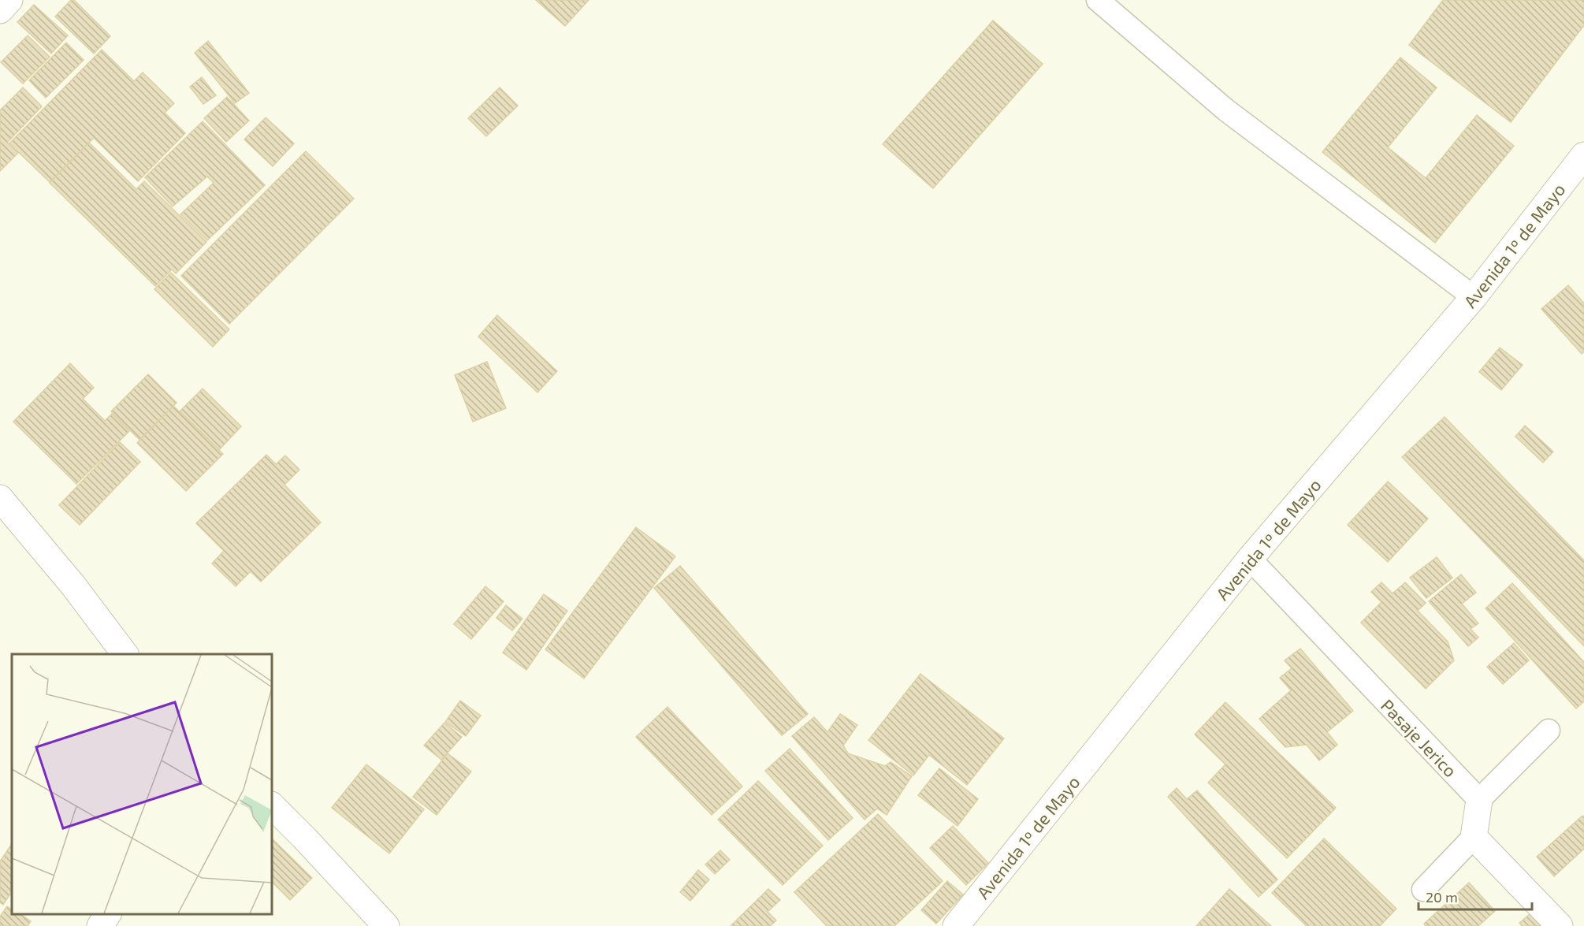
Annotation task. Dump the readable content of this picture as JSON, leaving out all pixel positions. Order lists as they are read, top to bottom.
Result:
{
  "streets": {
    "main road": ["Avenida 1º de Mayo"],
    "lane": ["Pasaje Jerico"]
  },
  "crossings": [
    ["Avenida 1º de Mayo", "Pasaje Jerico"]
  ],
  "scale_bar": "20 m"
}
